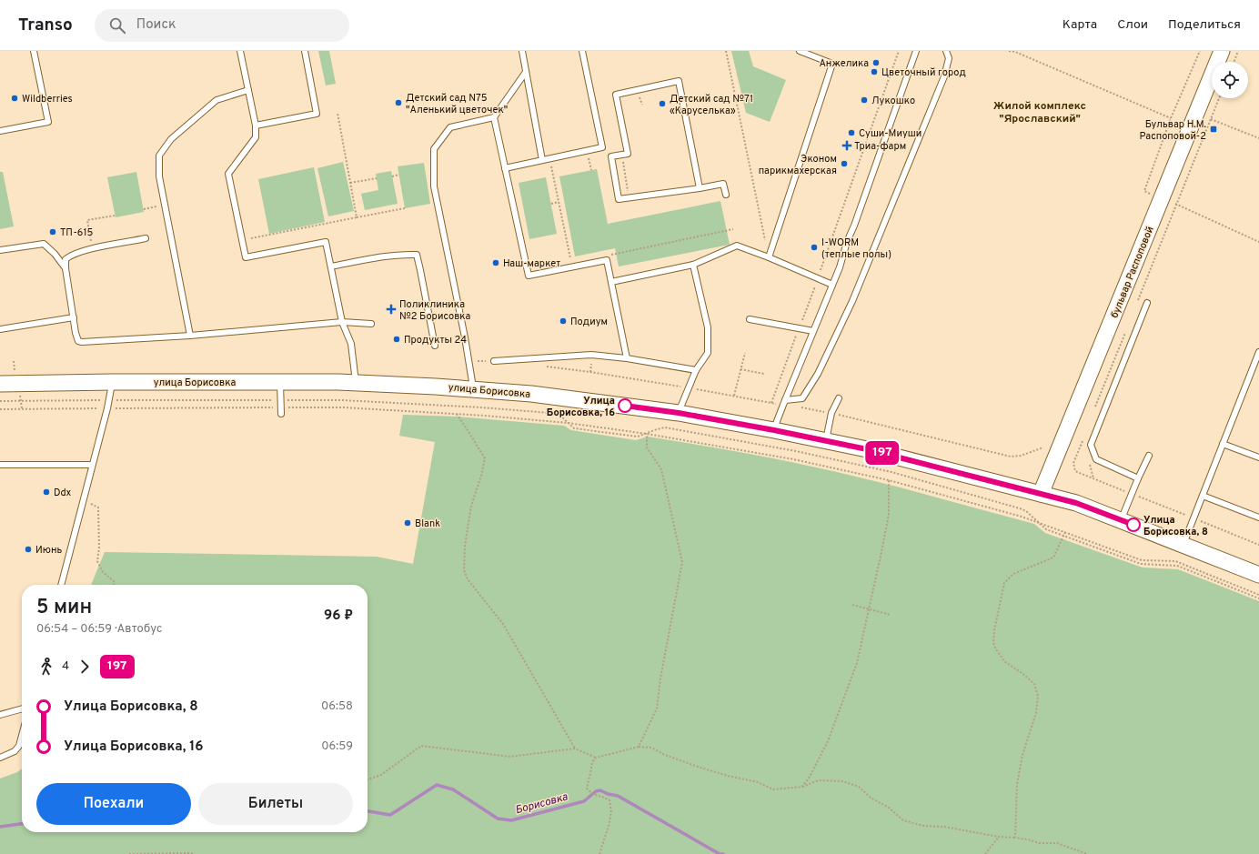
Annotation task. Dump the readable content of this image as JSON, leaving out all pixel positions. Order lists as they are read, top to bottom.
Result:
{
  "streets": {
    "street": ["бульвар Распоповой", "улица Борисовка"]
  },
  "crossings": [
    ["бульвар Распоповой", "улица Борисовка"]
  ],
  "districts": ["Жилой комплекс \"Ярославский\""],
  "water": ["Борисовка"],
  "places": {
    "other": [
      "Анжелика",
      "Цветочный город",
      "Wildberries",
      "Лукошко",
      "Детский сад N75 \"Аленький цветочек\"",
      "Детский сад №71 «Каруселька»",
      "Суши-Миуши",
      "Эконом парикмахерская",
      "ТП-615",
      "I-WORM (теплые полы)",
      "Наш-маркет",
      "Подиум",
      "Продукты 24",
      "Улица Борисовка, 16",
      "Ddx",
      "Blank",
      "Улица Борисовка, 8",
      "Июнь"
    ],
    "transit": ["Бульвар Н.М. Распоповой-2"],
    "health": ["Триа-фарм", "Поликлиника №2 Борисовка"]
  },
  "lines": ["bus line 197"],
  "page": {
    "header": "Transo",
    "search": "Поиск",
    "nav": ["Карта", "Слои", "Поделиться"],
    "on_map": "197",
    "heading": ["5 мин", "06:54 – 06:59 · Автобус", "96 ₽"],
    "legs": ["4", "197"],
    "list": [
      {
        "name": "Улица Борисовка, 8",
        "value": "06:58"
      },
      {
        "name": "Улица Борисовка, 16",
        "value": "06:59"
      }
    ],
    "buttons": ["Поехали", "Билеты"]
  }
}
